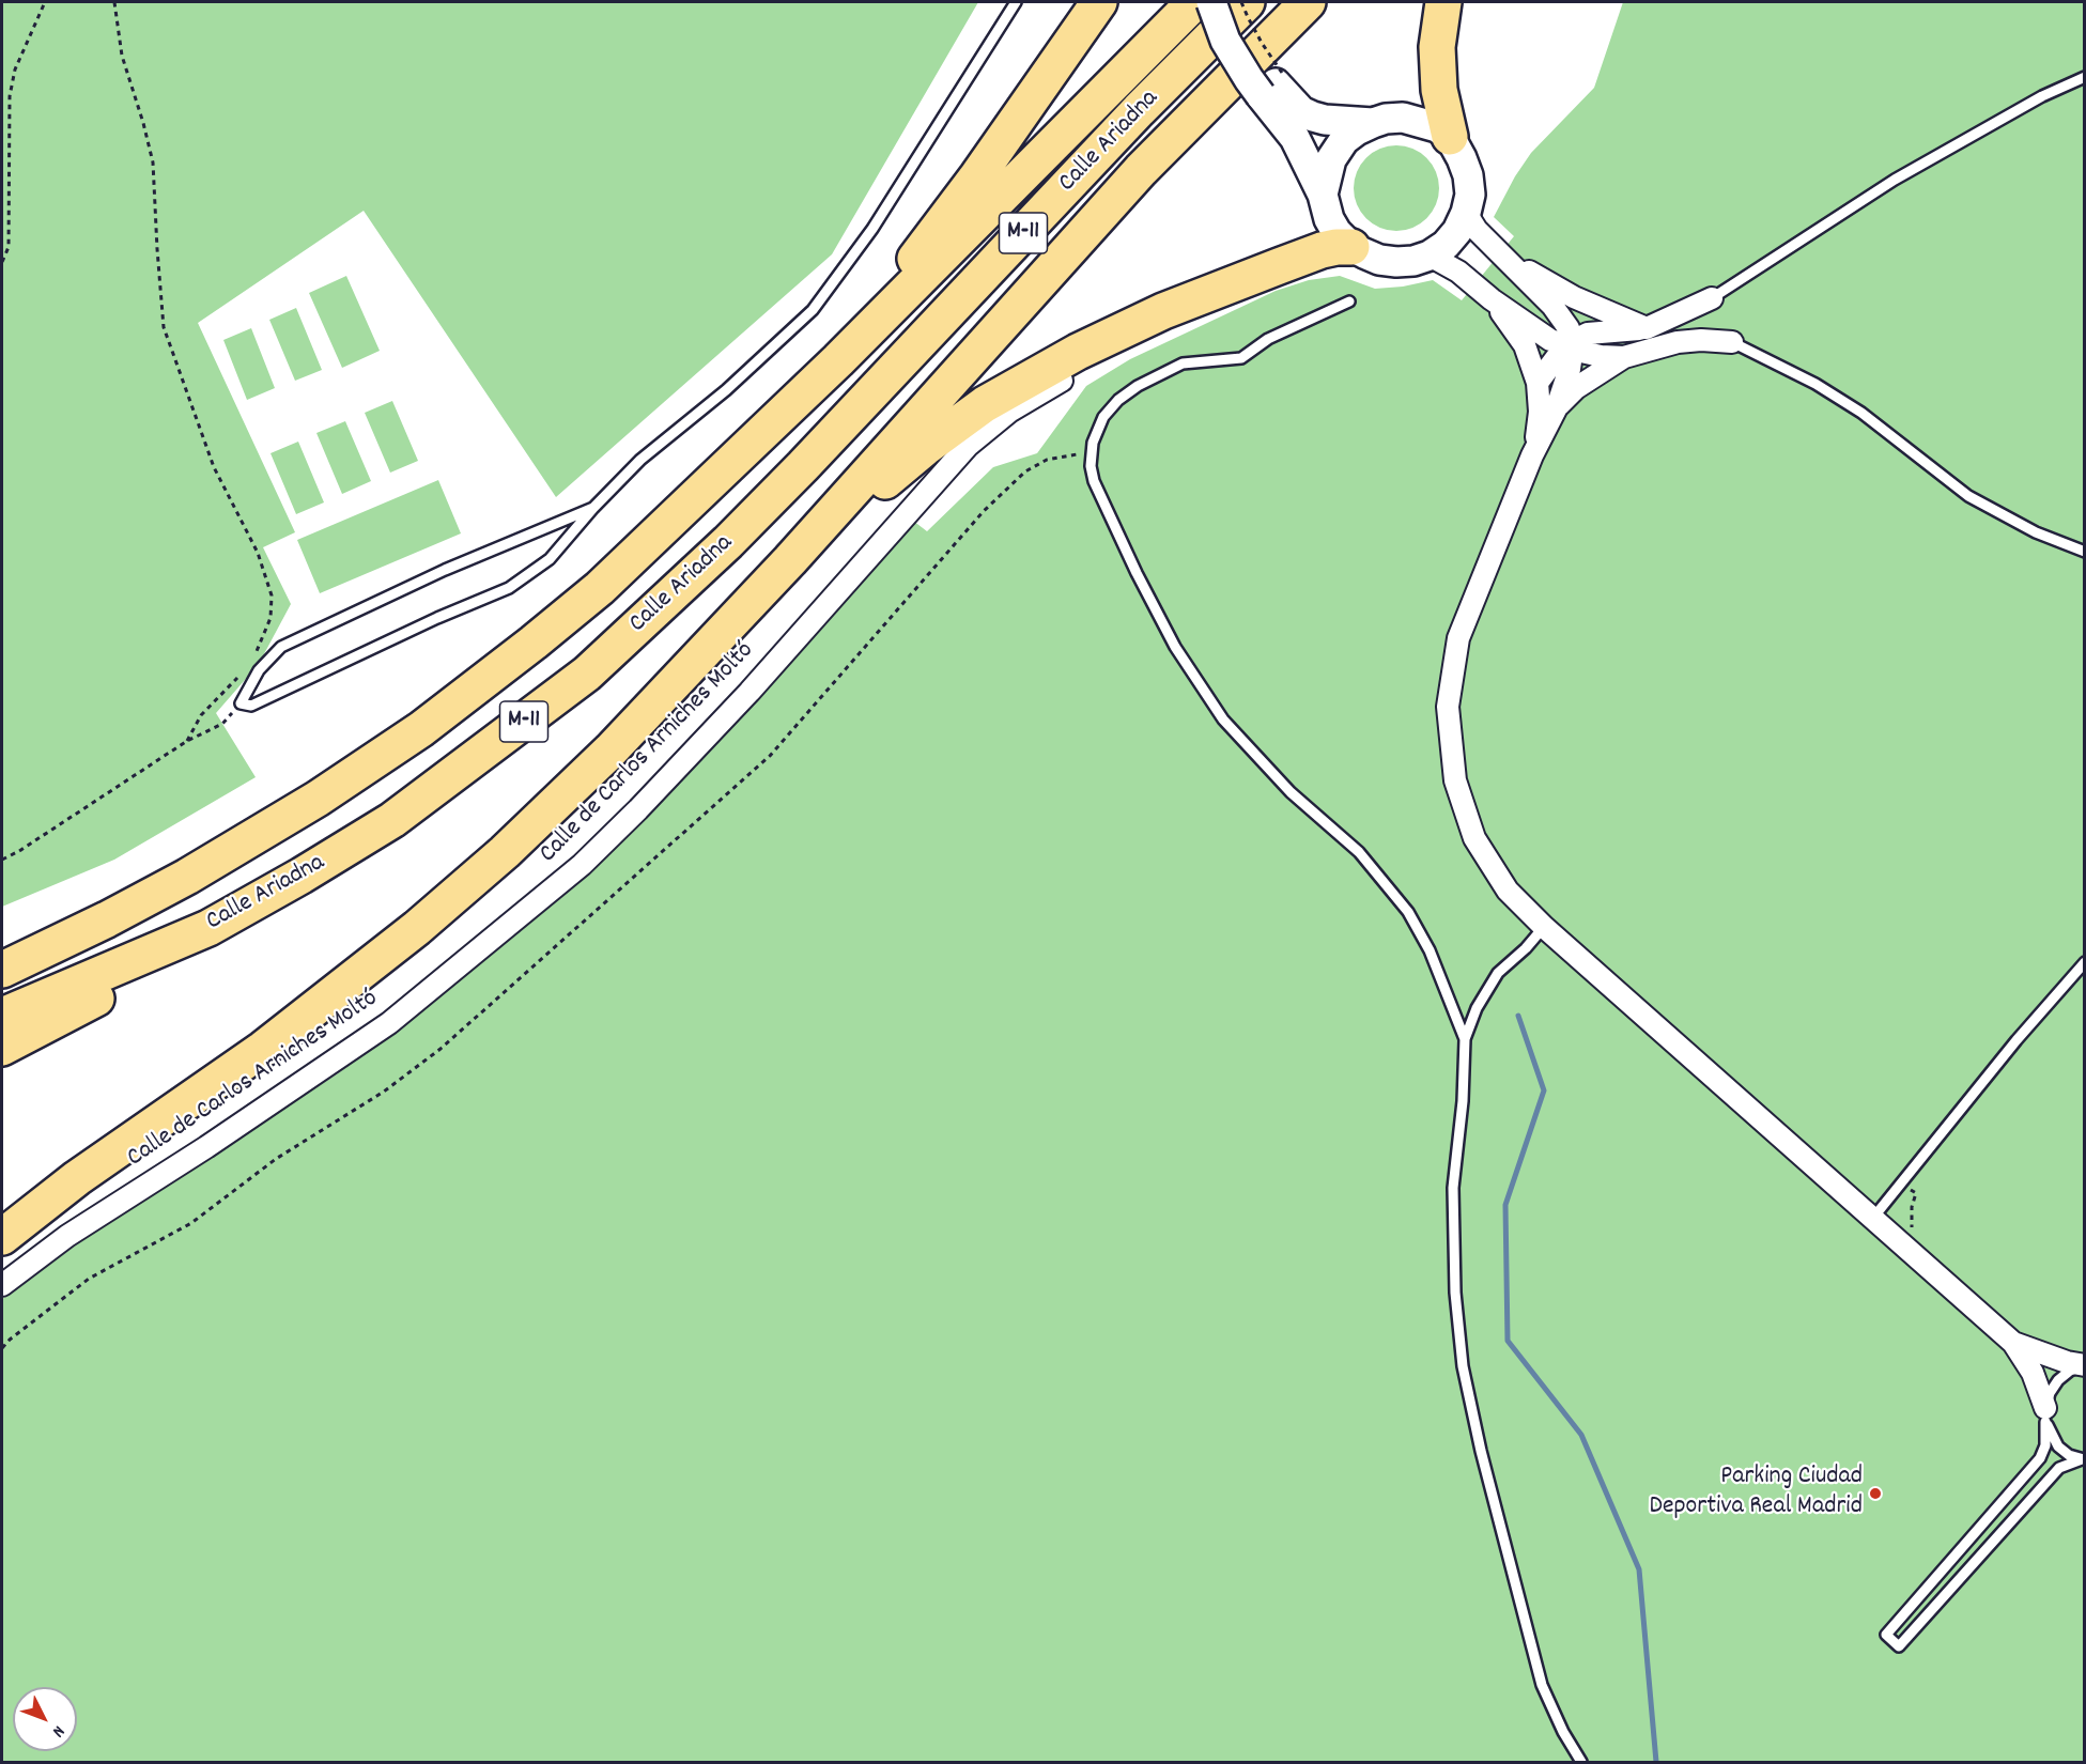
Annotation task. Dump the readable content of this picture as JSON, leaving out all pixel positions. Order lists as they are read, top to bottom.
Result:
{
  "streets": {
    "highway": ["Calle Ariadna", "M-11"],
    "street": ["Calle de Carlos Arniches Moltó"]
  },
  "places": ["Parking Ciudad Deportiva Real Madrid"],
  "north": "bottom right"
}
